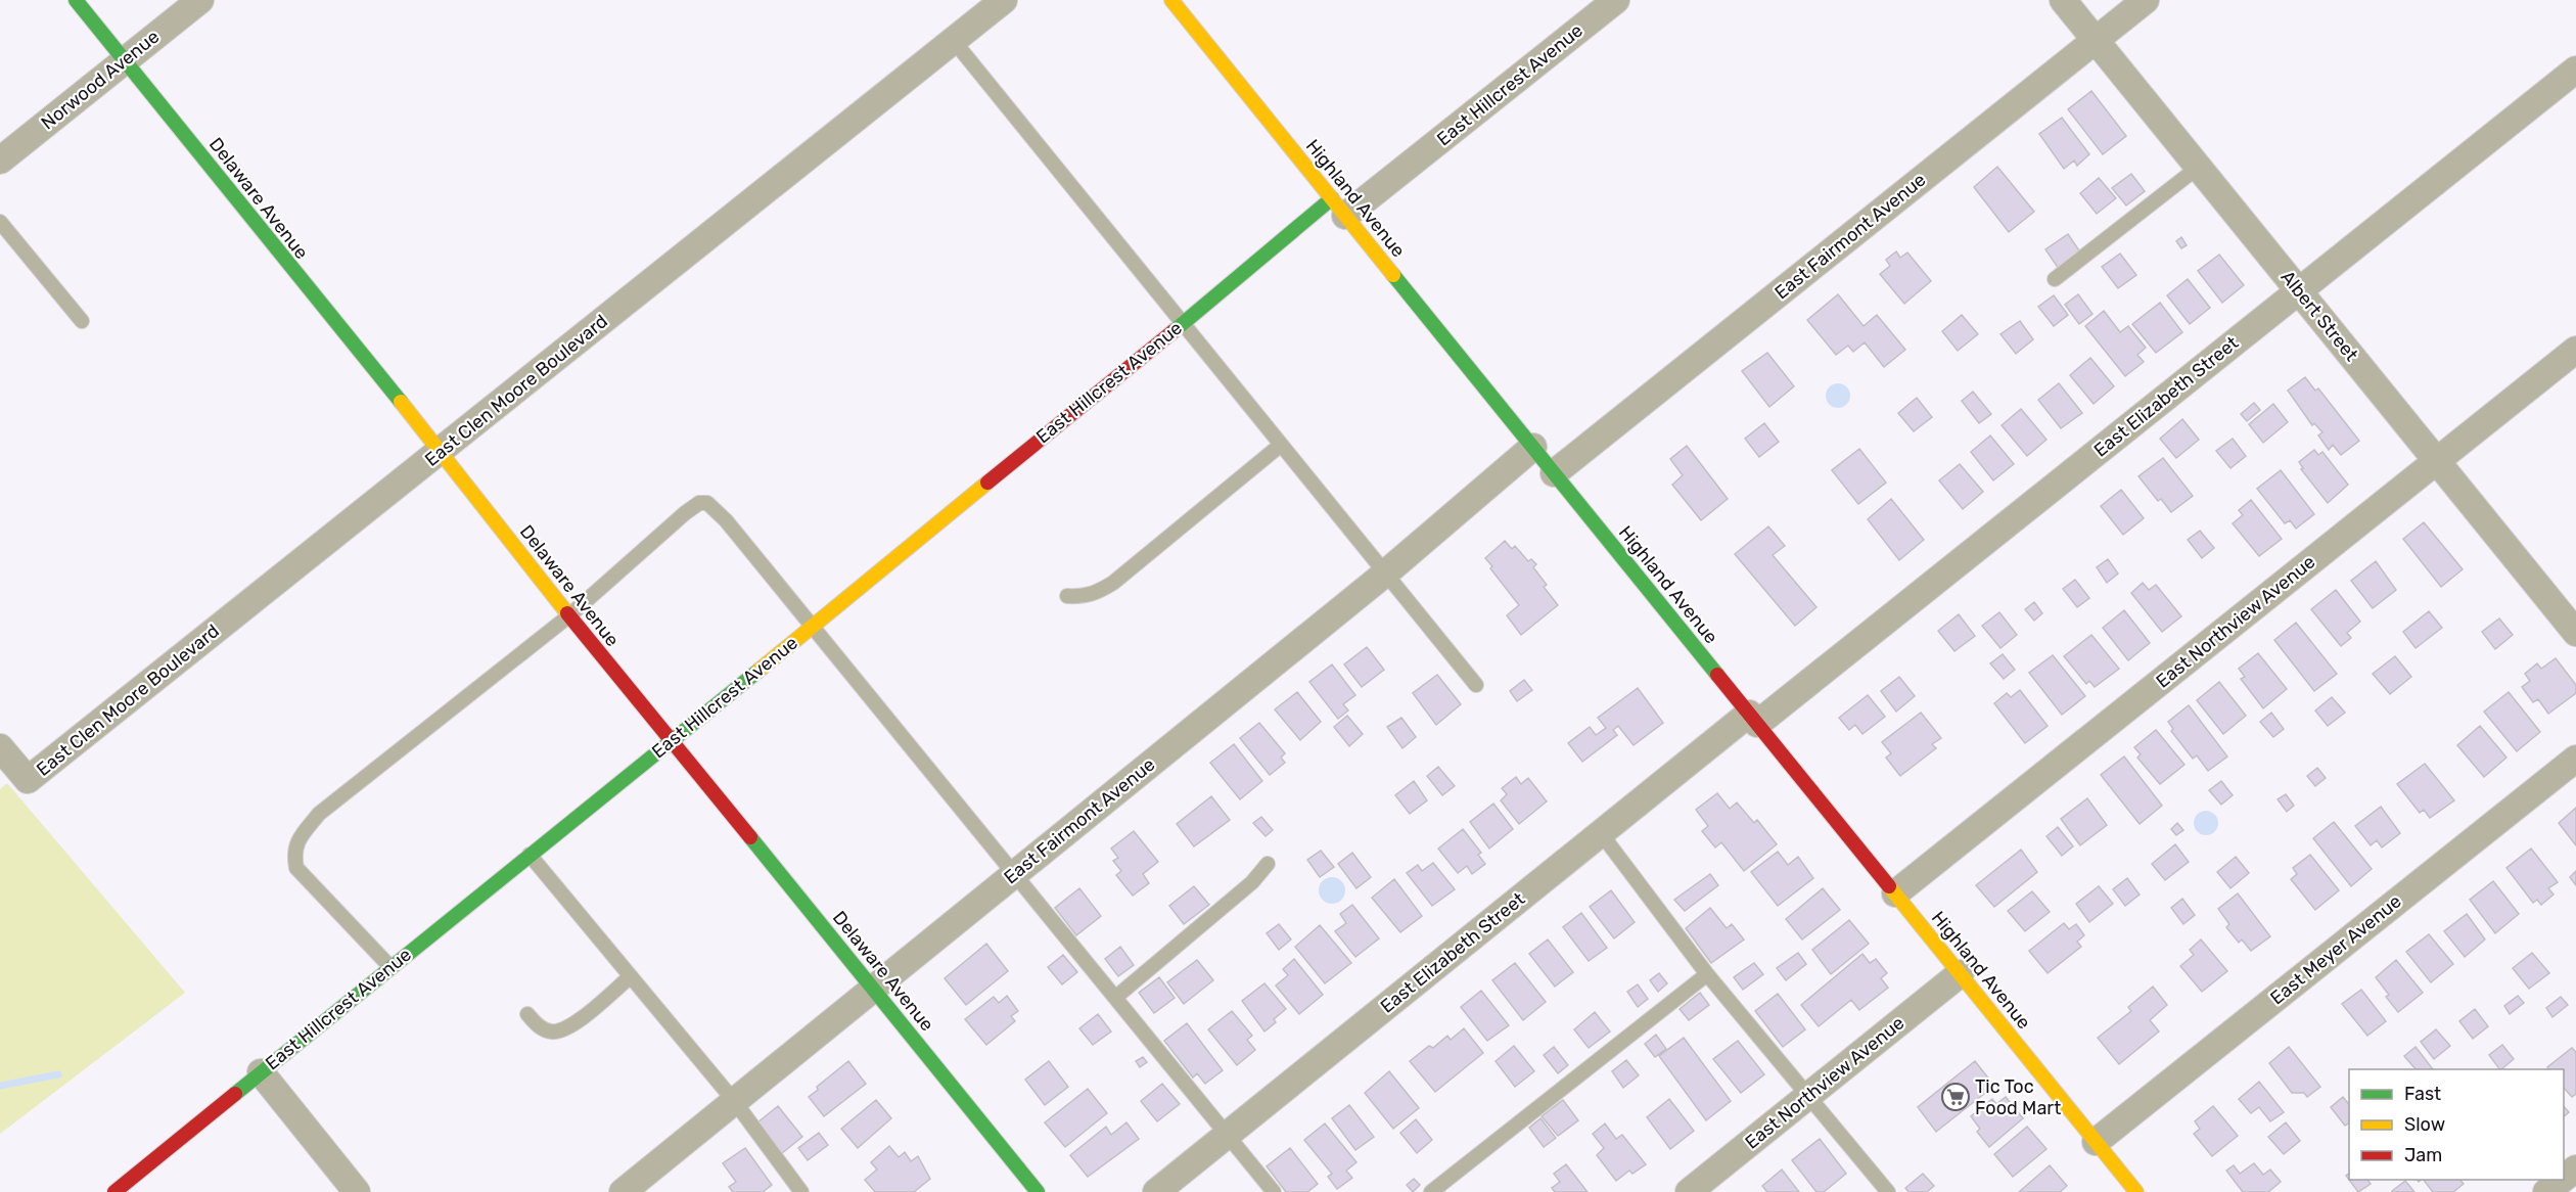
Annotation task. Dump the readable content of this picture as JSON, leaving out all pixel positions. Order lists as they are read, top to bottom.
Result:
{
  "streets": {
    "street": [
      "Norwood Avenue",
      "East Hillcrest Avenue",
      "Delaware Avenue",
      "Highland Avenue",
      "East Fairmont Avenue",
      "Albert Street",
      "East Clen Moore Boulevard",
      "East Elizabeth Street",
      "East Northview Avenue",
      "East Meyer Avenue"
    ]
  },
  "crossings": [
    ["Norwood Avenue", "Delaware Avenue"],
    ["East Hillcrest Avenue", "Delaware Avenue"],
    ["East Hillcrest Avenue", "Highland Avenue"],
    ["Delaware Avenue", "East Fairmont Avenue"],
    ["Delaware Avenue", "East Clen Moore Boulevard"],
    ["Highland Avenue", "East Fairmont Avenue"],
    ["Highland Avenue", "East Elizabeth Street"],
    ["Highland Avenue", "East Northview Avenue"],
    ["Highland Avenue", "East Meyer Avenue"],
    ["East Fairmont Avenue", "Albert Street"],
    ["Albert Street", "East Elizabeth Street"],
    ["Albert Street", "East Northview Avenue"]
  ],
  "places": {
    "supermarket": ["Tic Toc Food Mart"]
  },
  "legend": ["Fast", "Slow", "Jam"]
}
